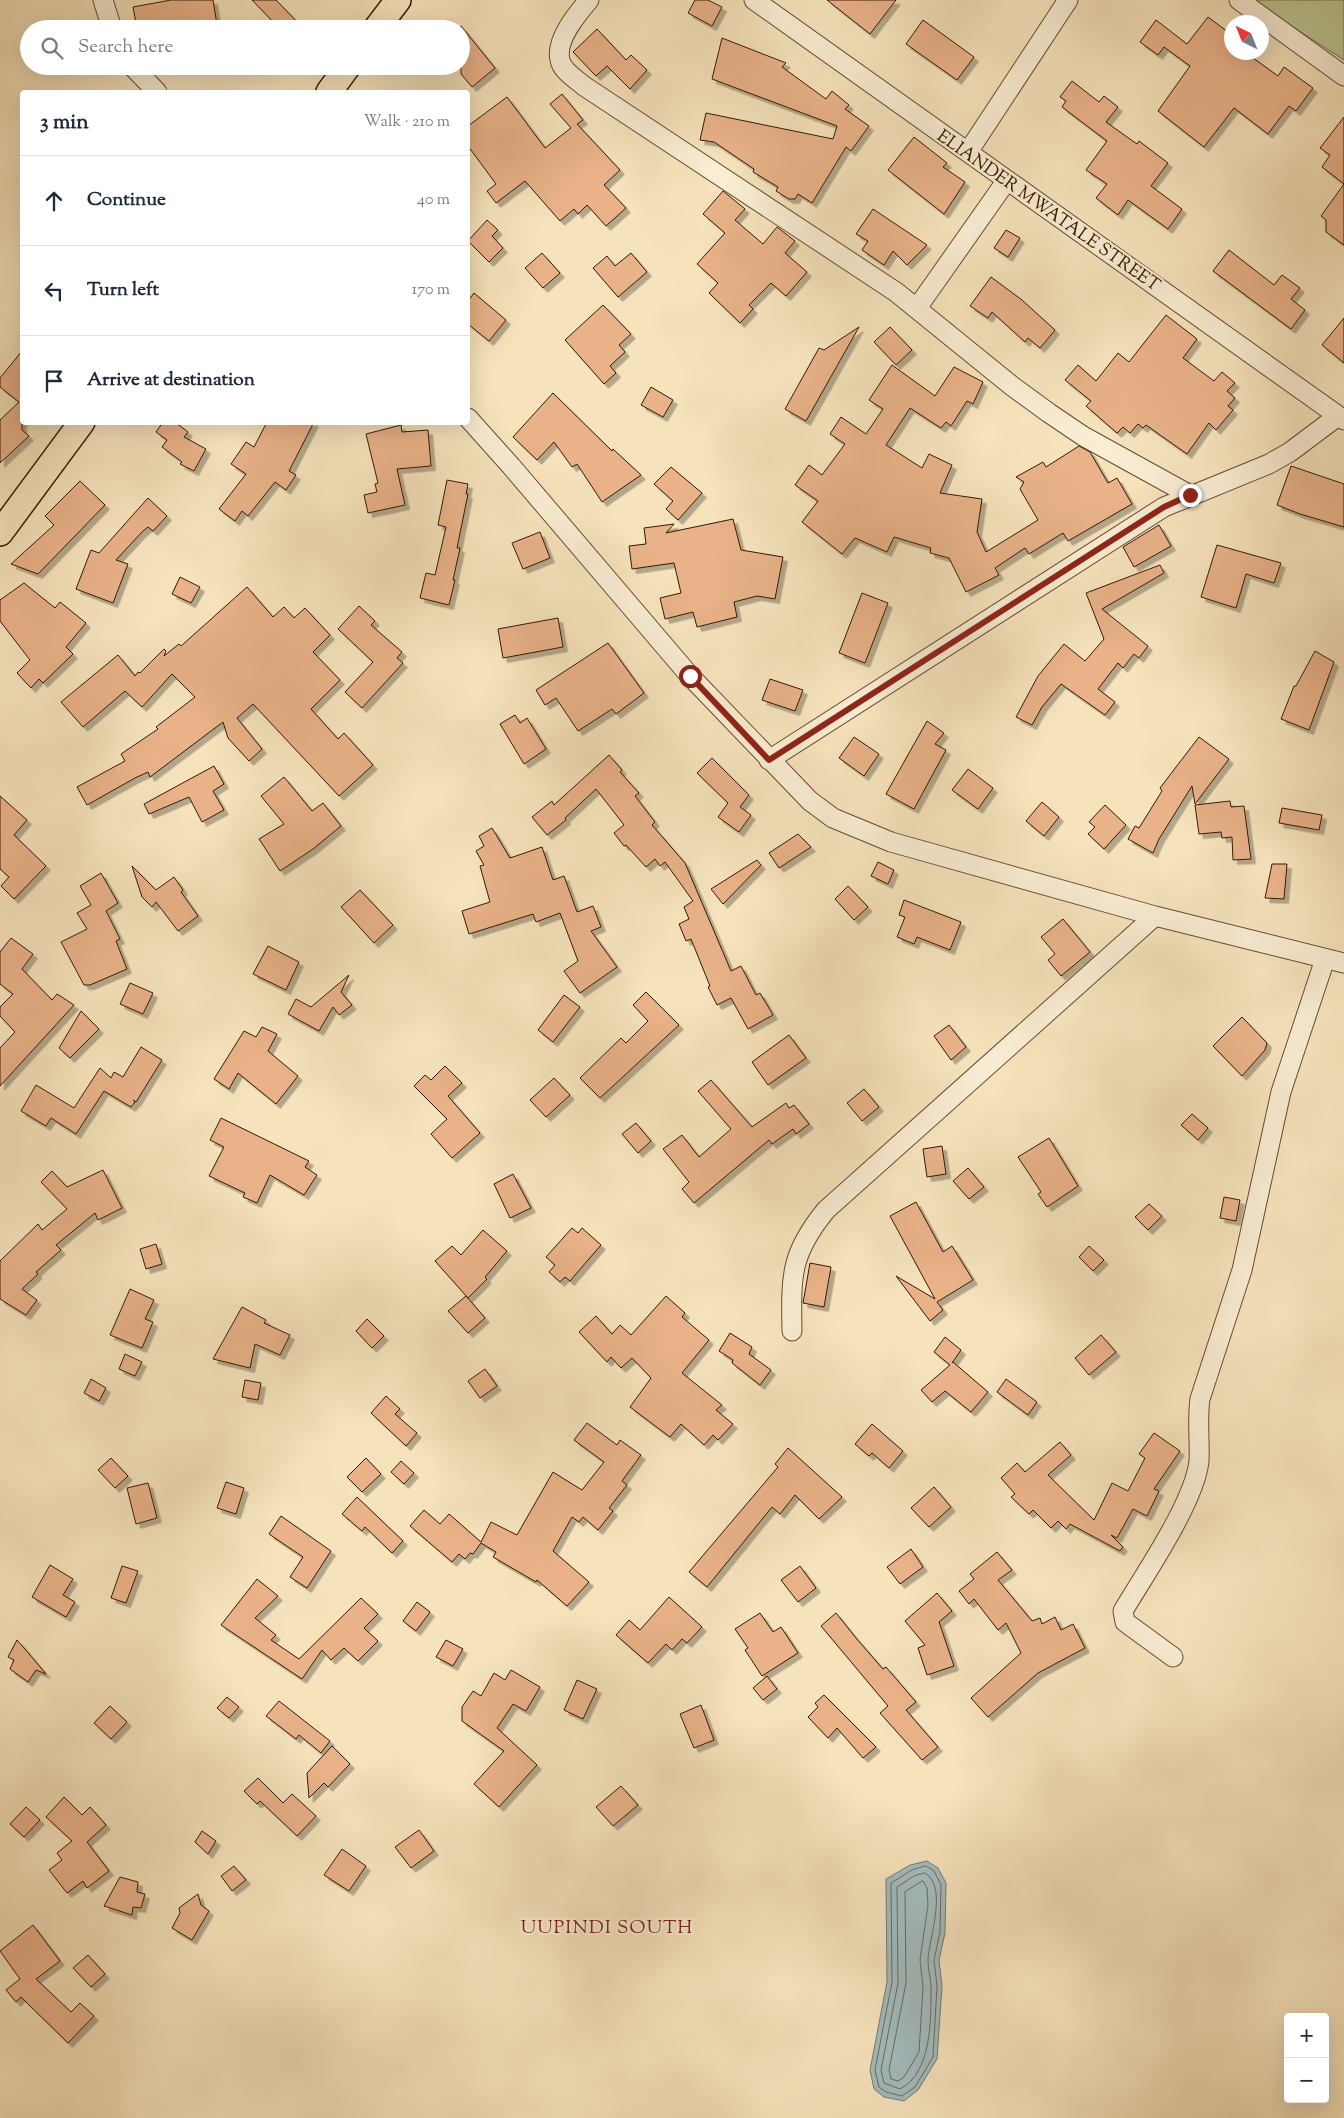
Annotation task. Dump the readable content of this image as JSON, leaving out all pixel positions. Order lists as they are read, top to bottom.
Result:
{
  "streets": {
    "street": ["ELIANDER MWATALE STREET"]
  },
  "districts": ["UUPINDI SOUTH"],
  "north": "top left",
  "page": {
    "search": "Search here",
    "heading": ["3 min", "Walk · 210 m"],
    "list": [
      ["Continue", "40 m"],
      ["Turn left", "170 m"],
      "Arrive at destination"
    ],
    "map_buttons": ["+", "−"]
  }
}
